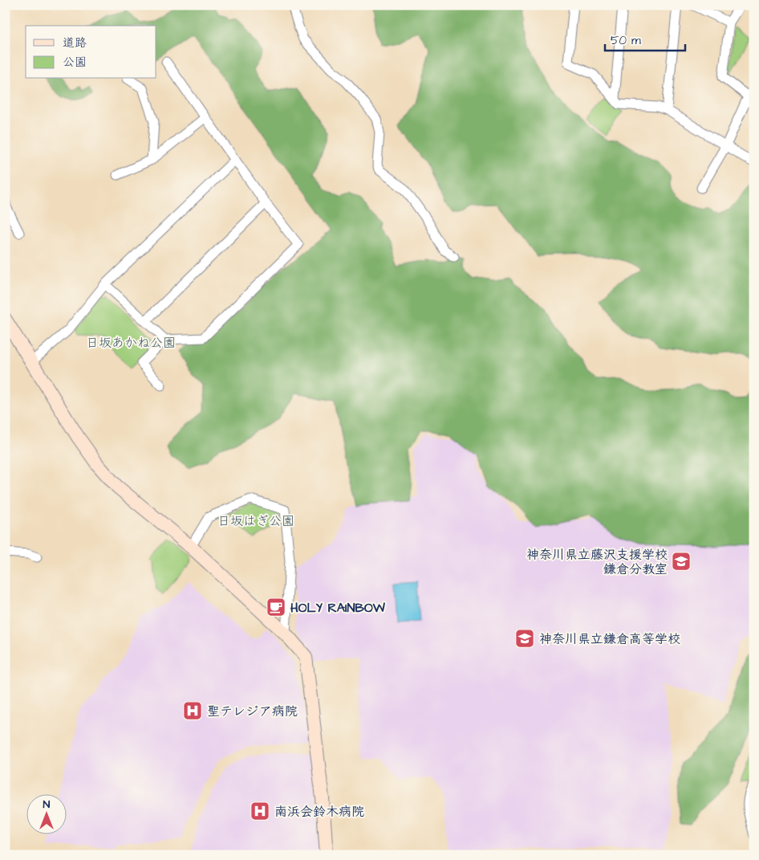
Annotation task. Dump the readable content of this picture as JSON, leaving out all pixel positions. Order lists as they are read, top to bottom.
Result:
{
  "parks": ["日坂あかね公園", "日坂はぎ公園"],
  "places": {
    "school or university": ["神奈川県立藤沢支援学校 鎌倉分教室", "神奈川県立鎌倉高等学校"],
    "cafe": ["HOLY RAINBOW"],
    "hospital": ["聖テレジア病院", "南浜会鈴木病院"]
  },
  "legend": ["道路", "公園"],
  "scale_bar": "50 m",
  "north": "top"
}
